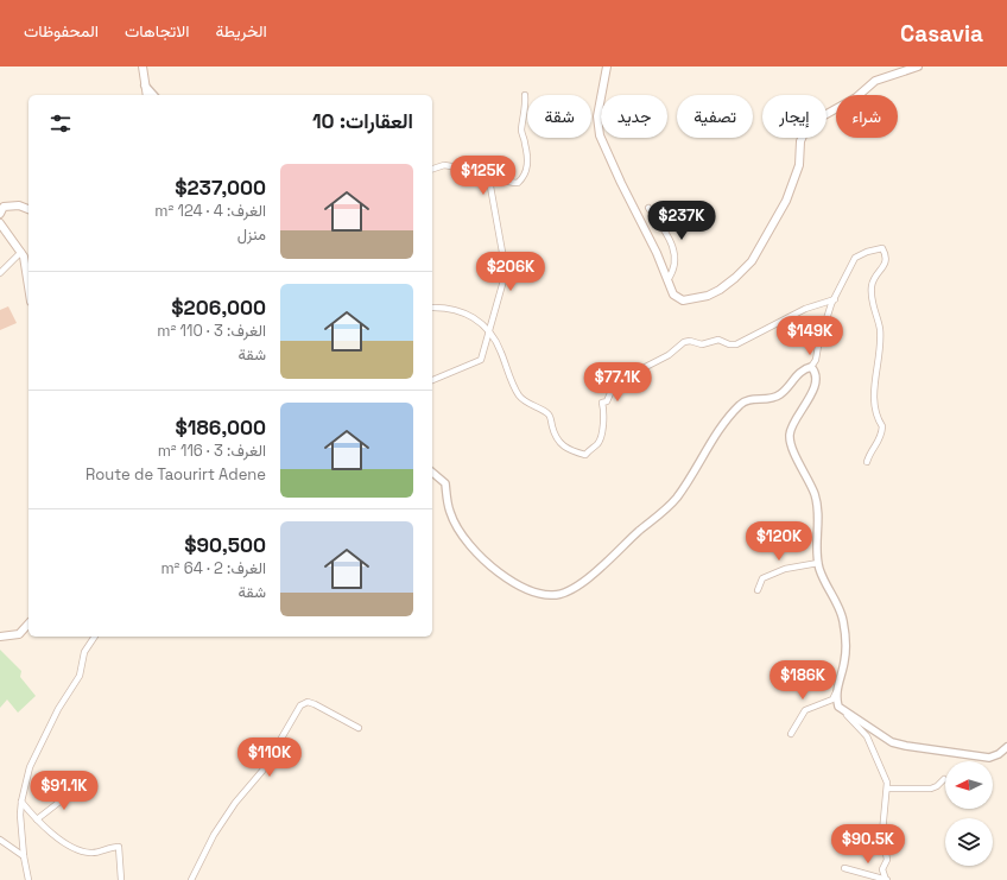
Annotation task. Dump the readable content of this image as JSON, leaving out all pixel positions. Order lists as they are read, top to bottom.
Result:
{
  "north": "left",
  "page": {
    "header": "Casavia",
    "nav": ["الخريطة", "الاتجاهات", "المحفوظات"],
    "chip": [
      "شراء",
      "إيجار",
      "تصفية",
      "جديد",
      "شقة"
    ],
    "heading": "العقارات: 10",
    "list": [
      {
        "name": "$237,000",
        "note": "الغرف: 4 · 124 m² · منزل"
      },
      {
        "name": "$206,000",
        "note": "الغرف: 3 · 110 m² · شقة"
      },
      {
        "name": "$186,000",
        "note": "الغرف: 3 · 116 m² · Route de Taourirt Adene"
      },
      {
        "name": "$90,500",
        "note": "الغرف: 2 · 64 m² · شقة"
      }
    ],
    "price": [
      "$125K",
      "$237K",
      "$206K",
      "$149K",
      "$77.1K",
      "$120K",
      "$186K",
      "$110K",
      "$91.1K",
      "$90.5K"
    ]
  }
}
